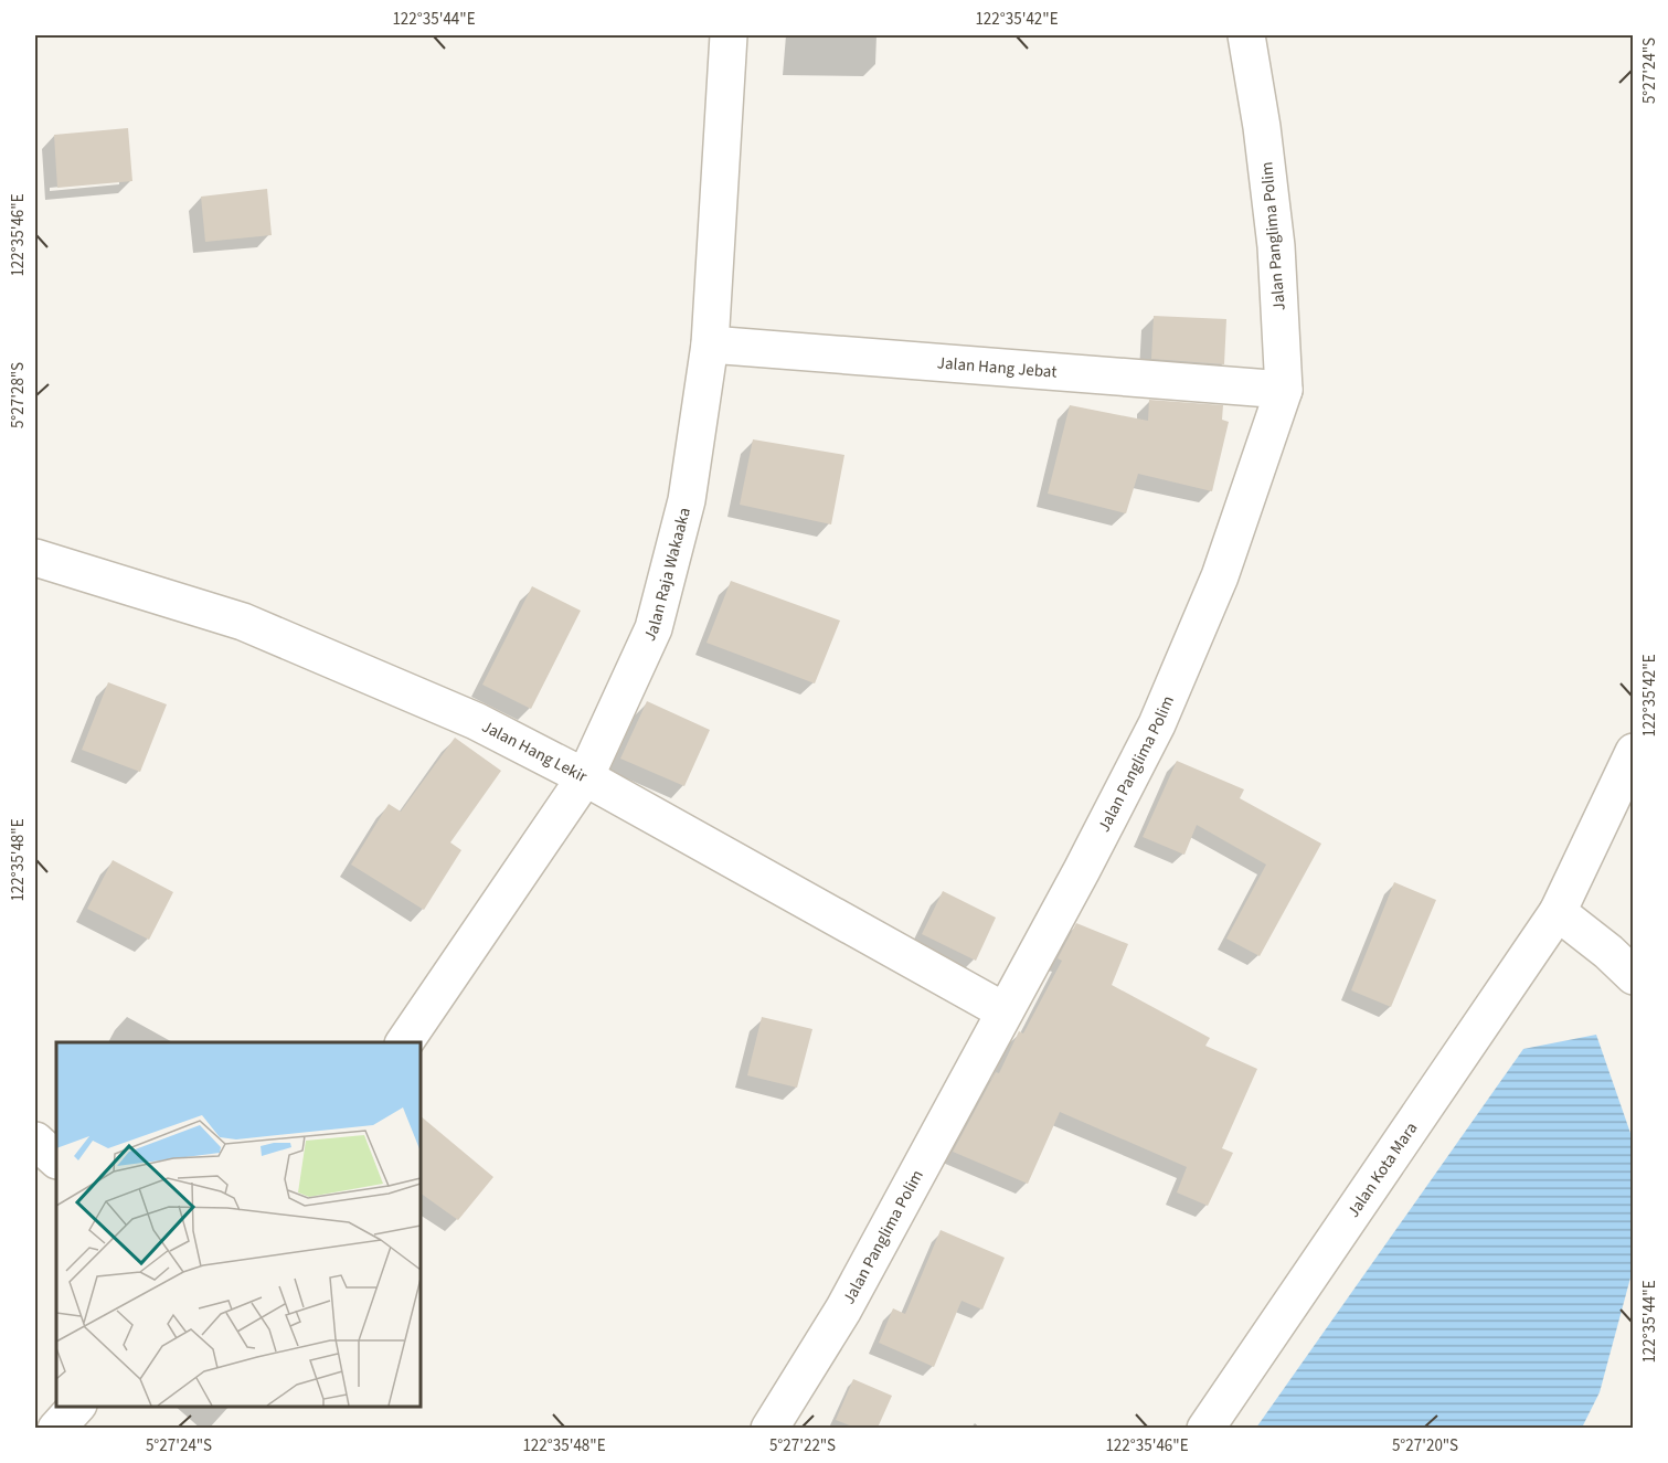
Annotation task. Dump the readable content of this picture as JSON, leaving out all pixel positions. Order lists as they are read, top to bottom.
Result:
{
  "streets": {
    "street": [
      "Jalan Panglima Polim",
      "Jalan Hang Jebat",
      "Jalan Raja Wakaaka",
      "Jalan Hang Lekir",
      "Jalan Kota Mara"
    ]
  },
  "crossings": [
    ["Jalan Panglima Polim", "Jalan Hang Jebat"],
    ["Jalan Panglima Polim", "Jalan Hang Lekir"],
    ["Jalan Hang Jebat", "Jalan Raja Wakaaka"],
    ["Jalan Raja Wakaaka", "Jalan Hang Lekir"]
  ],
  "coordinates": [
    "122°35'44\"E",
    "122°35'42\"E",
    "5°27'24\"S",
    "122°35'46\"E",
    "5°27'28\"S",
    "122°35'48\"E",
    "5°27'22\"S",
    "5°27'20\"S"
  ]
}
